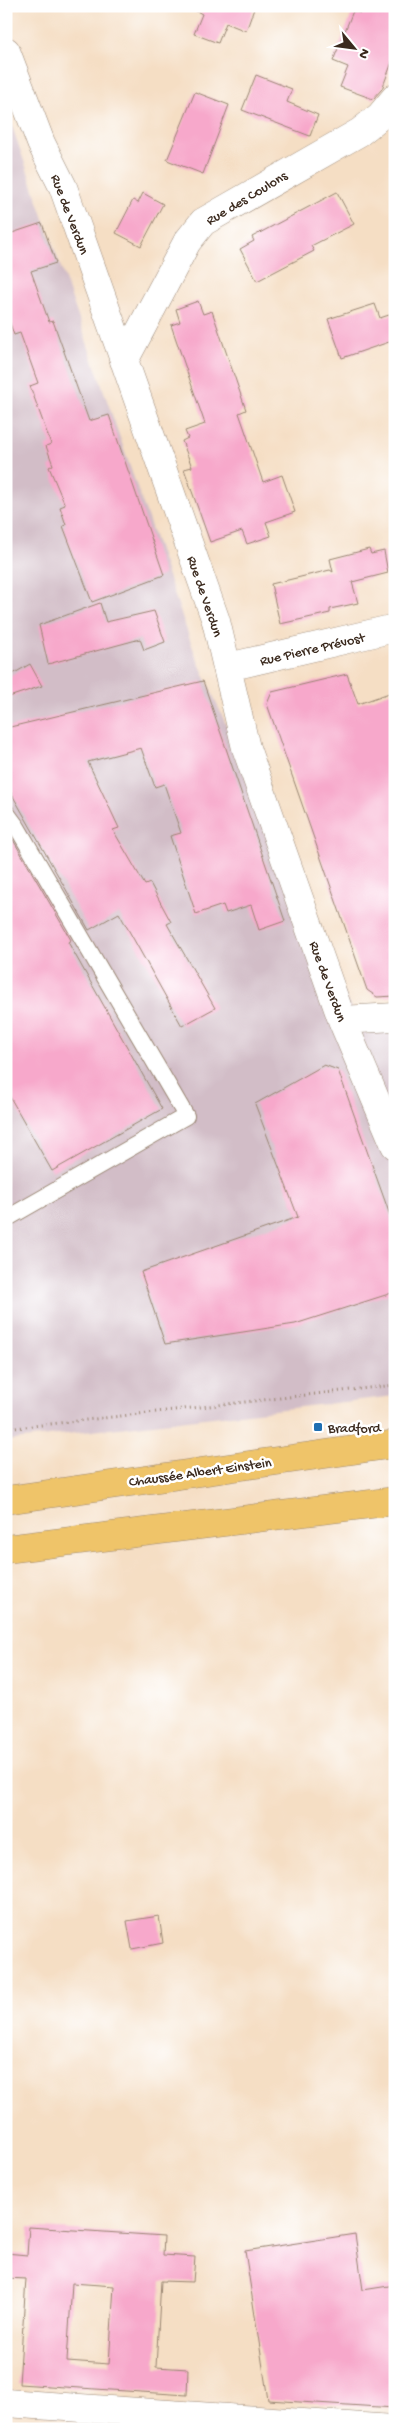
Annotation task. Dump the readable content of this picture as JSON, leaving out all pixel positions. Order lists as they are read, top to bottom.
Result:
{
  "streets": {
    "main road": ["Chaussée Albert Einstein"],
    "street": ["Rue des Coulons", "Rue de Verdun", "Rue Pierre Prévost"]
  },
  "crossings": [
    ["Rue des Coulons", "Rue de Verdun"],
    ["Rue de Verdun", "Rue Pierre Prévost"]
  ],
  "places": {
    "transit": ["Bradford"]
  },
  "north": "bottom right"
}
